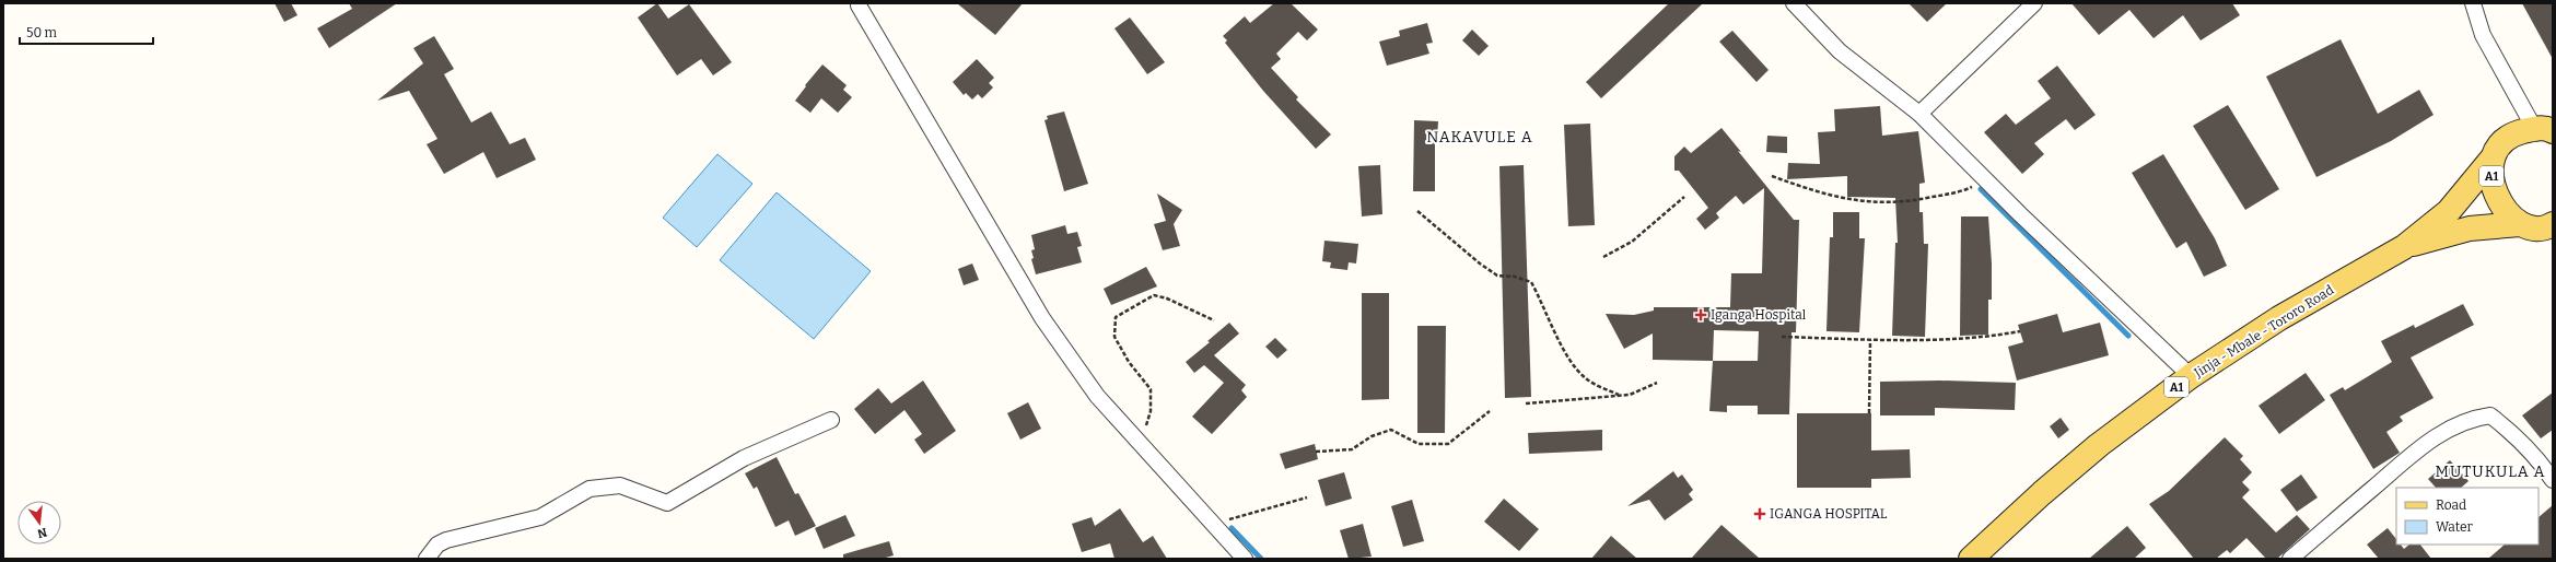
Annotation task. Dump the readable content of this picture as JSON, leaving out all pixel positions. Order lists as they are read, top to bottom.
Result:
{
  "streets": {
    "main road": ["A1", "Jinja - Mbale - Tororo Road"]
  },
  "crossings": [
    ["A1", "Jinja - Mbale - Tororo Road"]
  ],
  "districts": ["NAKAVULE A", "MUTUKULA A"],
  "places": {
    "health": ["Iganga Hospital", "IGANGA HOSPITAL"]
  },
  "legend": ["Road", "Water"],
  "scale_bar": "50 m",
  "north": "bottom"
}
